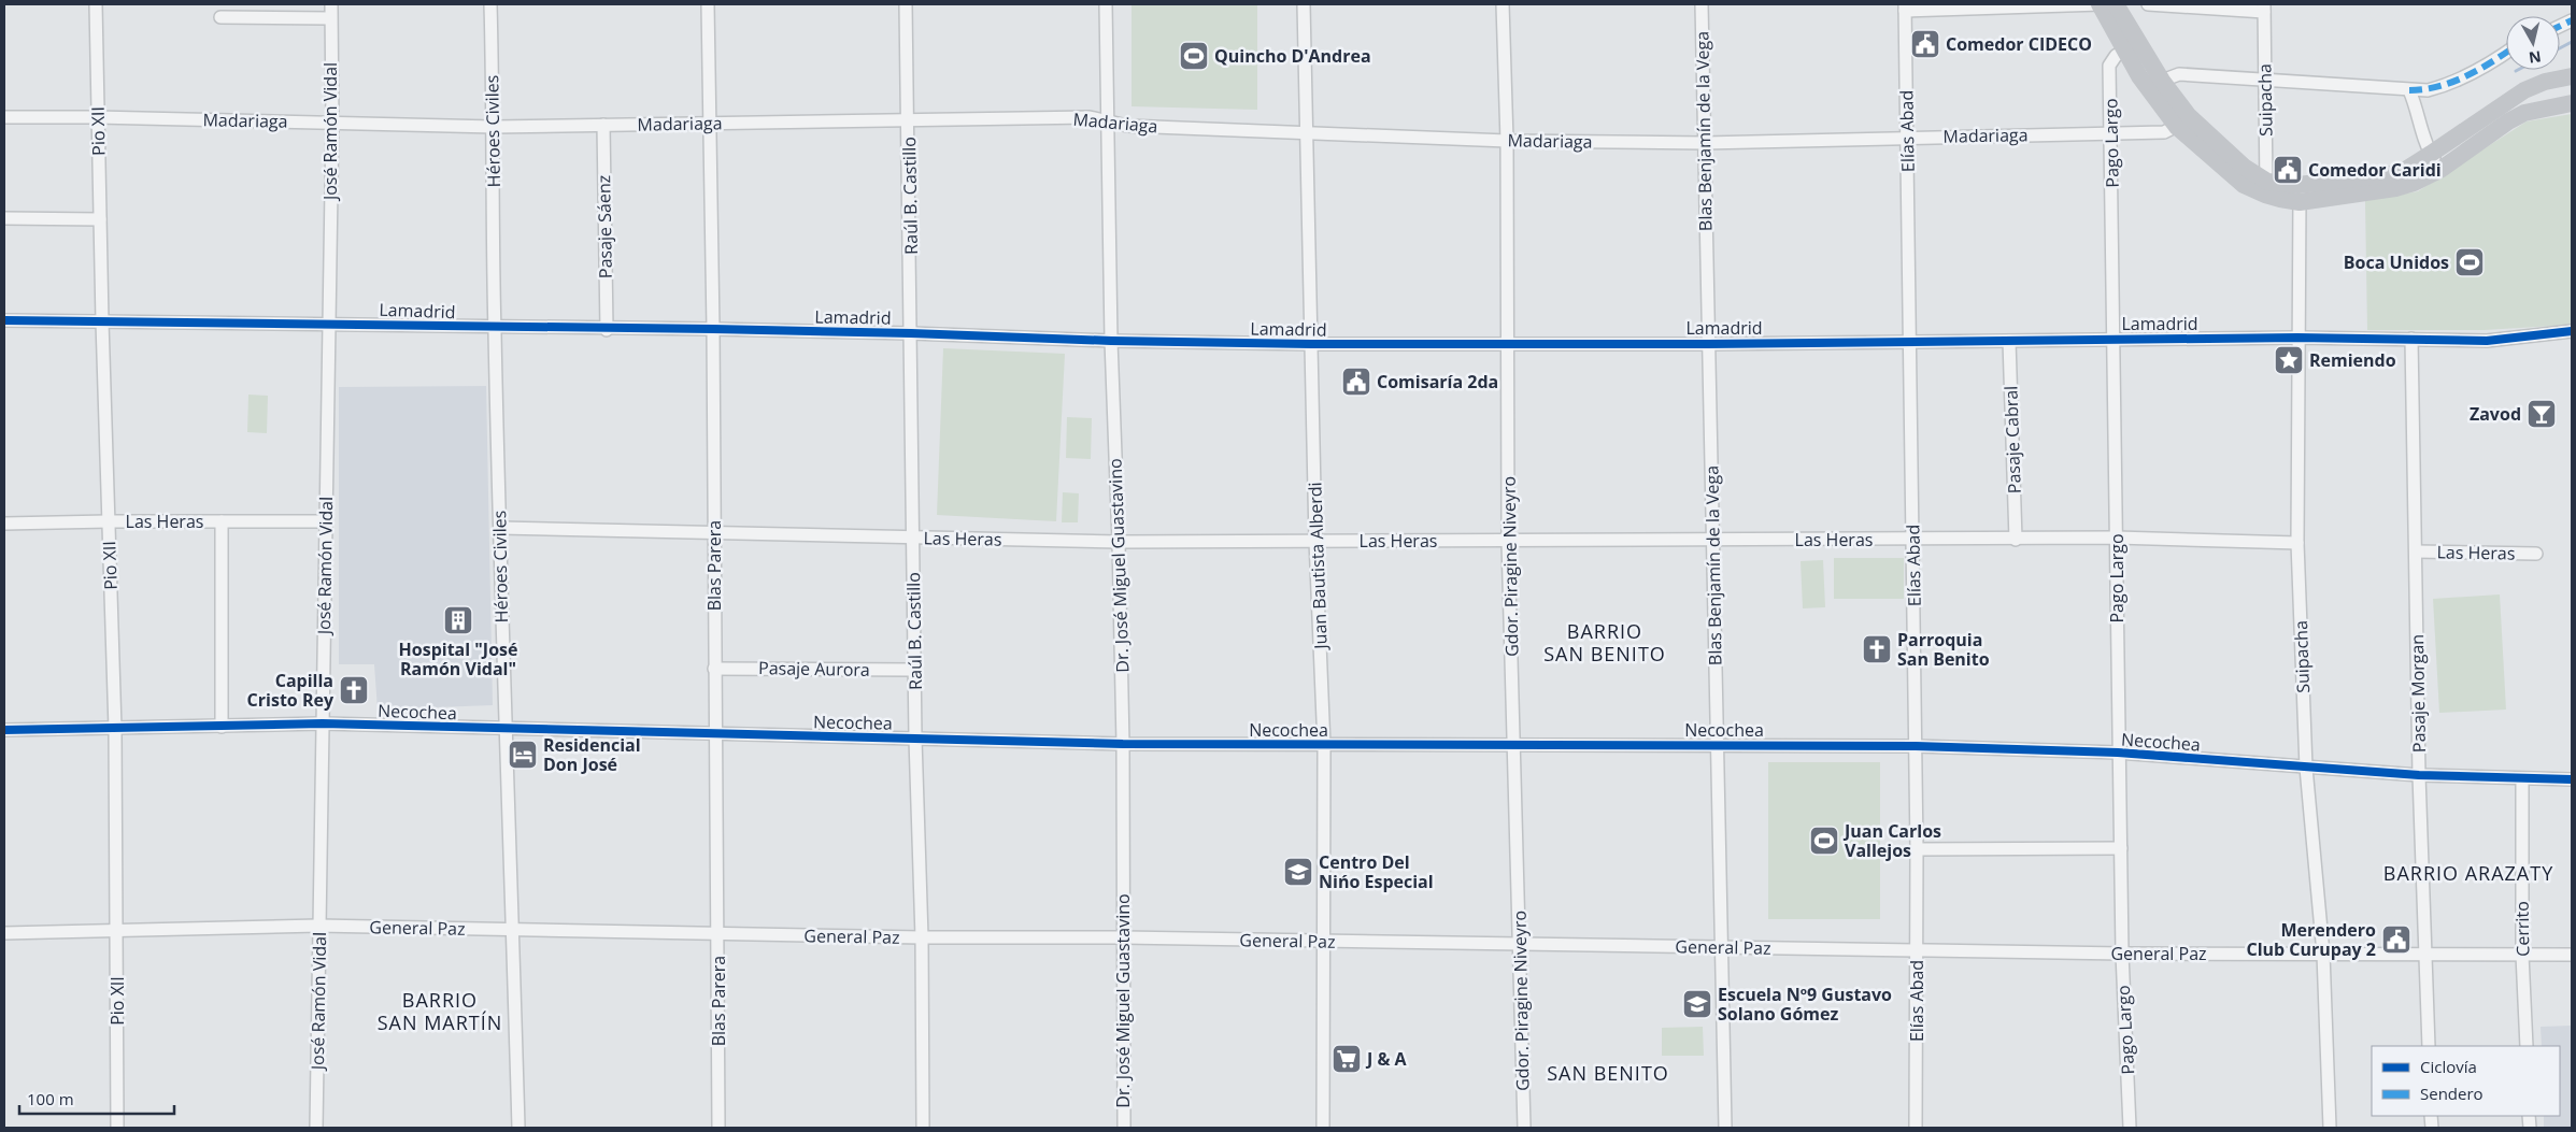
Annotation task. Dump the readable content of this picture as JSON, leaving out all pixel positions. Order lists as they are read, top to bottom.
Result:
{
  "streets": {
    "street": [
      "Suipacha",
      "Madariaga",
      "Pio XII",
      "José Ramón Vidal",
      "Héroes Civiles",
      "Blas Benjamín de la Vega",
      "Elías Abad",
      "Pago Largo",
      "Raúl B. Castillo",
      "Pasaje Sáenz",
      "Lamadrid",
      "Pasaje Cabral",
      "Las Heras",
      "Blas Parera",
      "Dr. José Miguel Guastavino",
      "Juan Bautista Alberdi",
      "Gdor. Piragine Niveyro",
      "Pasaje Aurora",
      "Pasaje Morgan",
      "Necochea",
      "General Paz",
      "Cerrito"
    ]
  },
  "crossings": [
    ["Suipacha", "Lamadrid"],
    ["Suipacha", "Las Heras"],
    ["Suipacha", "Necochea"],
    ["Suipacha", "General Paz"],
    ["Madariaga", "Pio XII"],
    ["Madariaga", "José Ramón Vidal"],
    ["Madariaga", "Héroes Civiles"],
    ["Madariaga", "Blas Benjamín de la Vega"],
    ["Madariaga", "Elías Abad"],
    ["Madariaga", "Pago Largo"],
    ["Madariaga", "Raúl B. Castillo"],
    ["Madariaga", "Pasaje Sáenz"],
    ["Madariaga", "Blas Parera"],
    ["Madariaga", "Dr. José Miguel Guastavino"],
    ["Madariaga", "Juan Bautista Alberdi"],
    ["Madariaga", "Gdor. Piragine Niveyro"],
    ["Pio XII", "Lamadrid"],
    ["Pio XII", "Las Heras"],
    ["Pio XII", "Necochea"],
    ["Pio XII", "General Paz"],
    ["José Ramón Vidal", "Lamadrid"],
    ["José Ramón Vidal", "Las Heras"],
    ["José Ramón Vidal", "Necochea"],
    ["José Ramón Vidal", "General Paz"],
    ["Héroes Civiles", "Lamadrid"],
    ["Héroes Civiles", "Las Heras"],
    ["Héroes Civiles", "Necochea"],
    ["Héroes Civiles", "General Paz"],
    ["Blas Benjamín de la Vega", "Lamadrid"],
    ["Blas Benjamín de la Vega", "Las Heras"],
    ["Blas Benjamín de la Vega", "Necochea"],
    ["Blas Benjamín de la Vega", "General Paz"],
    ["Elías Abad", "Lamadrid"],
    ["Elías Abad", "Las Heras"],
    ["Elías Abad", "Necochea"],
    ["Elías Abad", "General Paz"],
    ["Pago Largo", "Lamadrid"],
    ["Pago Largo", "Las Heras"],
    ["Pago Largo", "Necochea"],
    ["Pago Largo", "General Paz"],
    ["Raúl B. Castillo", "Lamadrid"],
    ["Raúl B. Castillo", "Las Heras"],
    ["Raúl B. Castillo", "Pasaje Aurora"],
    ["Raúl B. Castillo", "Necochea"],
    ["Raúl B. Castillo", "General Paz"],
    ["Pasaje Sáenz", "Lamadrid"],
    ["Lamadrid", "Pasaje Cabral"],
    ["Lamadrid", "Blas Parera"],
    ["Lamadrid", "Dr. José Miguel Guastavino"],
    ["Lamadrid", "Juan Bautista Alberdi"],
    ["Lamadrid", "Gdor. Piragine Niveyro"],
    ["Lamadrid", "Pasaje Morgan"],
    ["Pasaje Cabral", "Las Heras"],
    ["Las Heras", "Blas Parera"],
    ["Las Heras", "Dr. José Miguel Guastavino"],
    ["Las Heras", "Juan Bautista Alberdi"],
    ["Las Heras", "Gdor. Piragine Niveyro"],
    ["Las Heras", "Pasaje Morgan"],
    ["Blas Parera", "Pasaje Aurora"],
    ["Blas Parera", "Necochea"],
    ["Blas Parera", "General Paz"],
    ["Dr. José Miguel Guastavino", "Necochea"],
    ["Dr. José Miguel Guastavino", "General Paz"],
    ["Juan Bautista Alberdi", "Necochea"],
    ["Juan Bautista Alberdi", "General Paz"],
    ["Gdor. Piragine Niveyro", "Necochea"],
    ["Gdor. Piragine Niveyro", "General Paz"],
    ["Pasaje Morgan", "Necochea"],
    ["Pasaje Morgan", "General Paz"],
    ["Necochea", "Cerrito"],
    ["General Paz", "Cerrito"]
  ],
  "districts": [
    "BARRIO SAN BENITO",
    "BARRIO ARAZATY",
    "BARRIO SAN MARTÍN",
    "SAN BENITO"
  ],
  "places": {
    "public building": [
      "Comedor CIDECO",
      "Comedor Caridi",
      "Comisaría 2da",
      "Merendero Club Curupay 2"
    ],
    "sports": ["Quincho D'Andrea", "Boca Unidos", "Juan Carlos Vallejos"],
    "place": ["Remiendo"],
    "bar": ["Zavod"],
    "building": ["Hospital \"José Ramón Vidal\""],
    "church": ["Parroquia San Benito", "Capilla Cristo Rey"],
    "hotel": ["Residencial Don José"],
    "school or university": ["Centro Del Nińo Especial", "Escuela Nº9 Gustavo Solano Gómez"],
    "supermarket": ["J & A"]
  },
  "legend": ["Ciclovía", "Sendero"],
  "scale_bar": "100 m",
  "north": "bottom"
}
